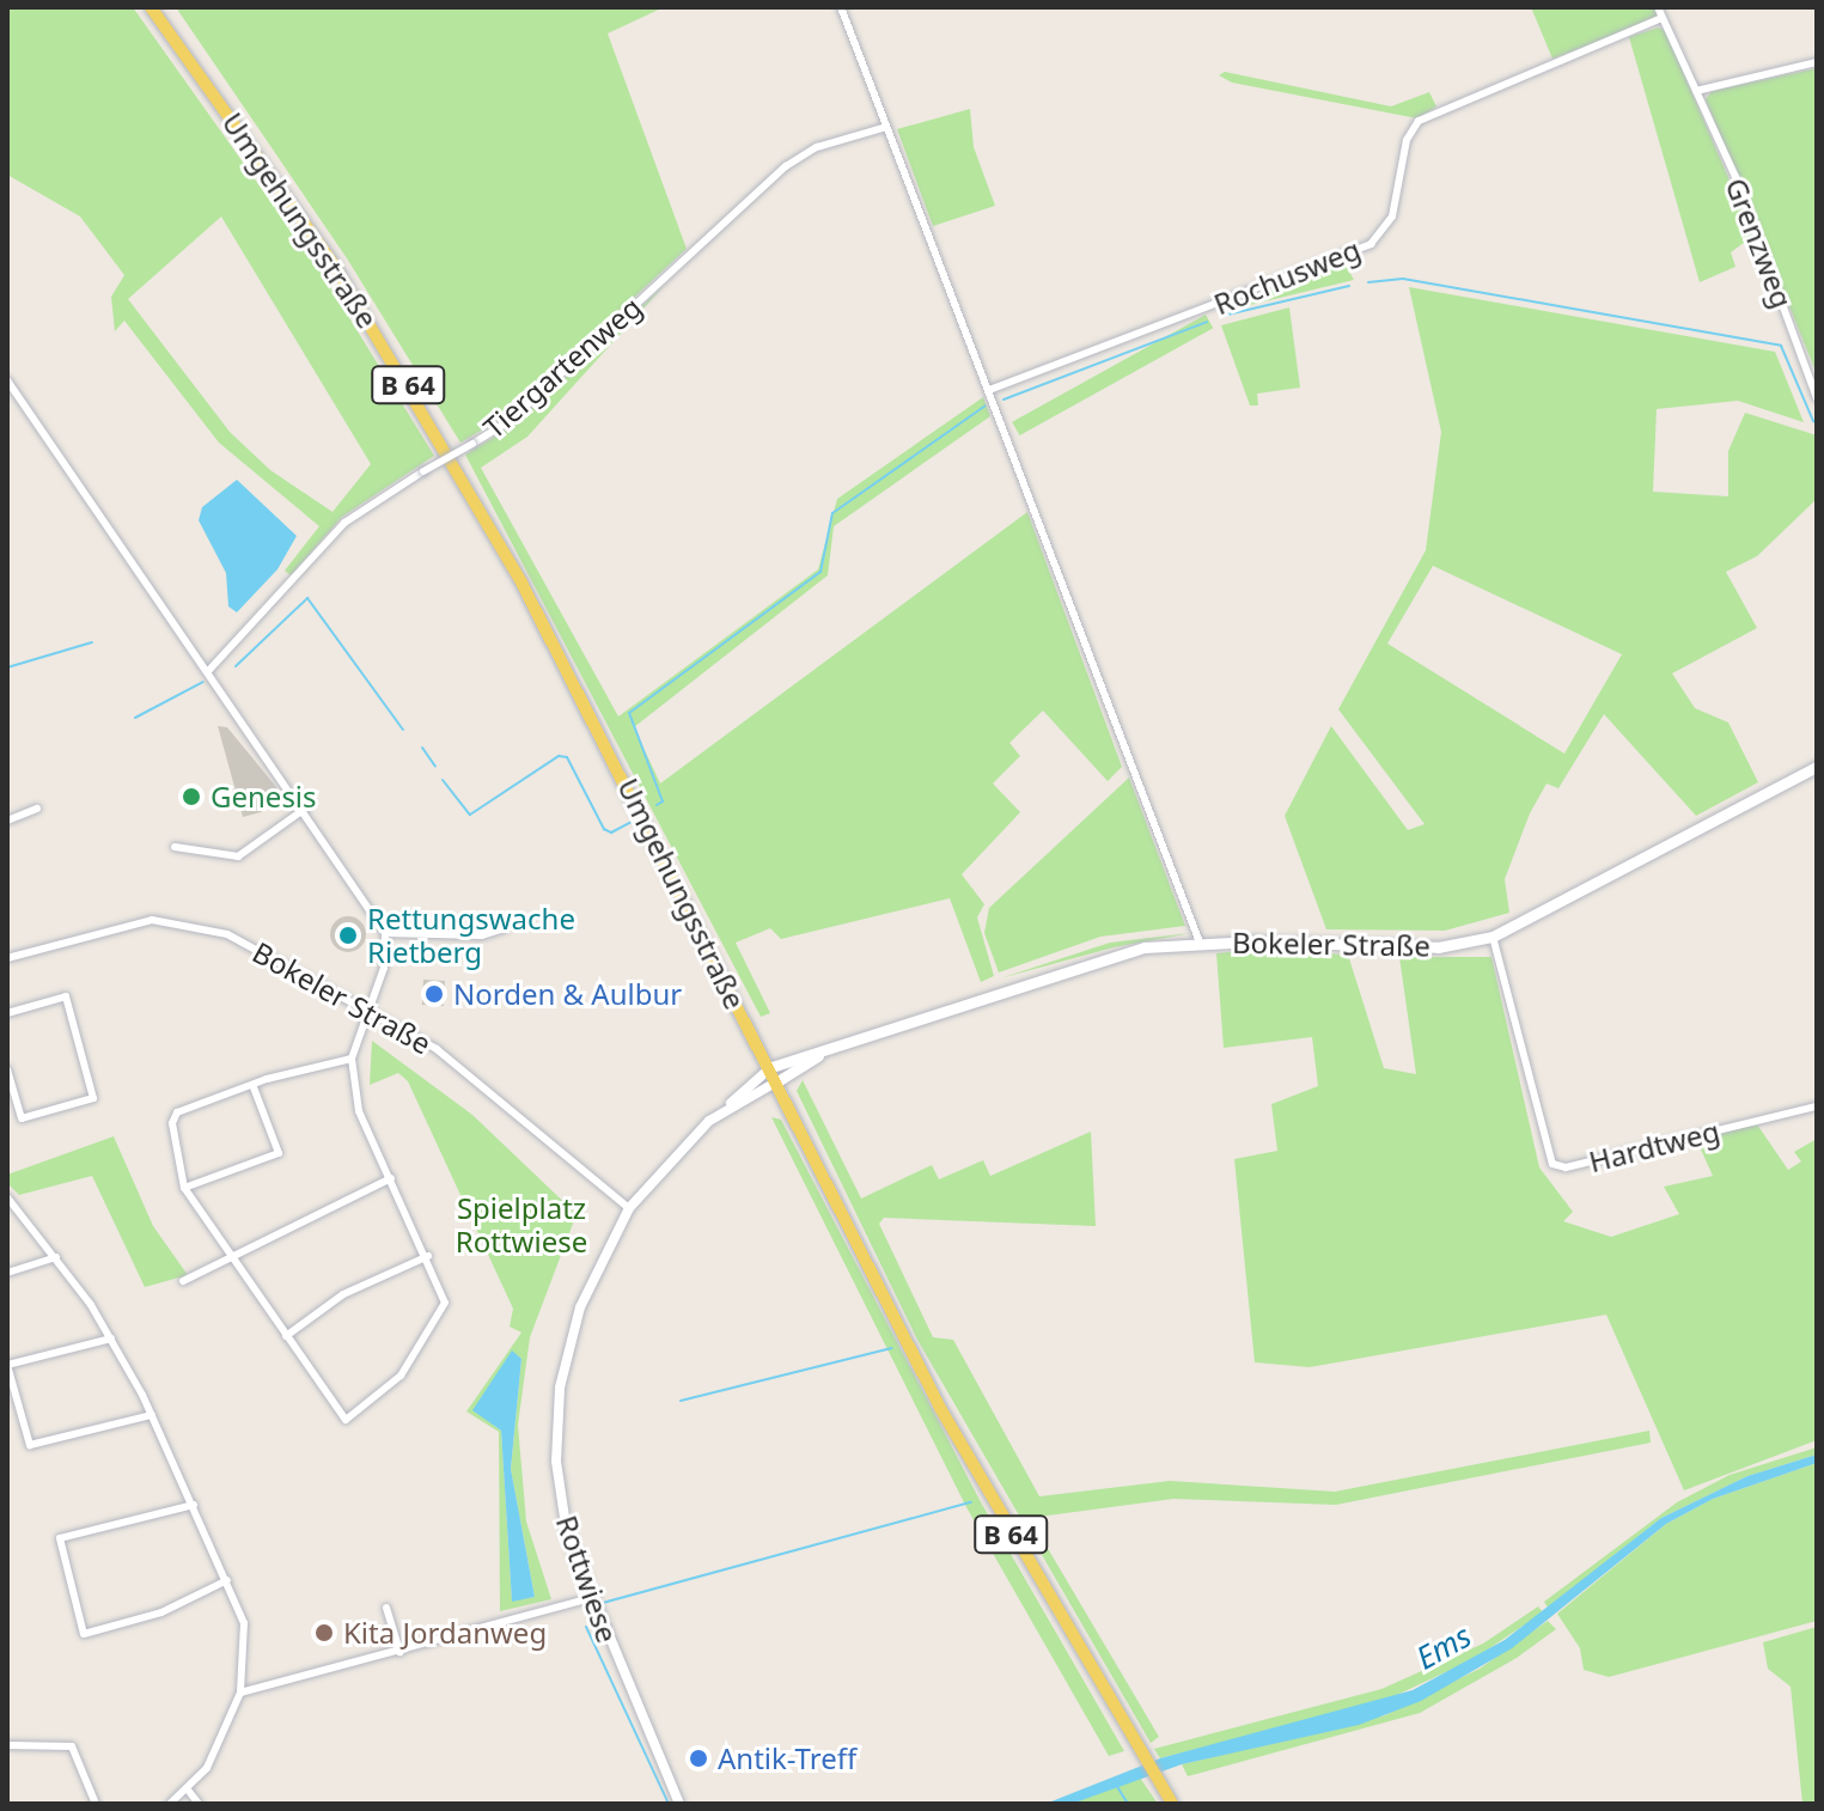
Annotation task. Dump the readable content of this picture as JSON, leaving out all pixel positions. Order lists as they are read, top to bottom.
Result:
{
  "streets": {
    "main road": ["Umgehungsstraße", "B 64", "Bokeler Straße"],
    "street": [
      "Grenzweg",
      "Rochusweg",
      "Tiergartenweg",
      "Hardtweg",
      "Rottwiese"
    ]
  },
  "crossings": [
    ["Umgehungsstraße", "Bokeler Straße"],
    ["Umgehungsstraße", "Rottwiese"],
    ["Grenzweg", "Rochusweg"],
    ["Bokeler Straße", "Hardtweg"],
    ["Bokeler Straße", "Rottwiese"]
  ],
  "water": ["Ems"],
  "parks": ["Spielplatz Rottwiese"],
  "places": [
    "Genesis",
    "Rettungswache Rietberg",
    "Norden & Aulbur",
    "Kita Jordanweg",
    "Antik-Treff"
  ]
}
